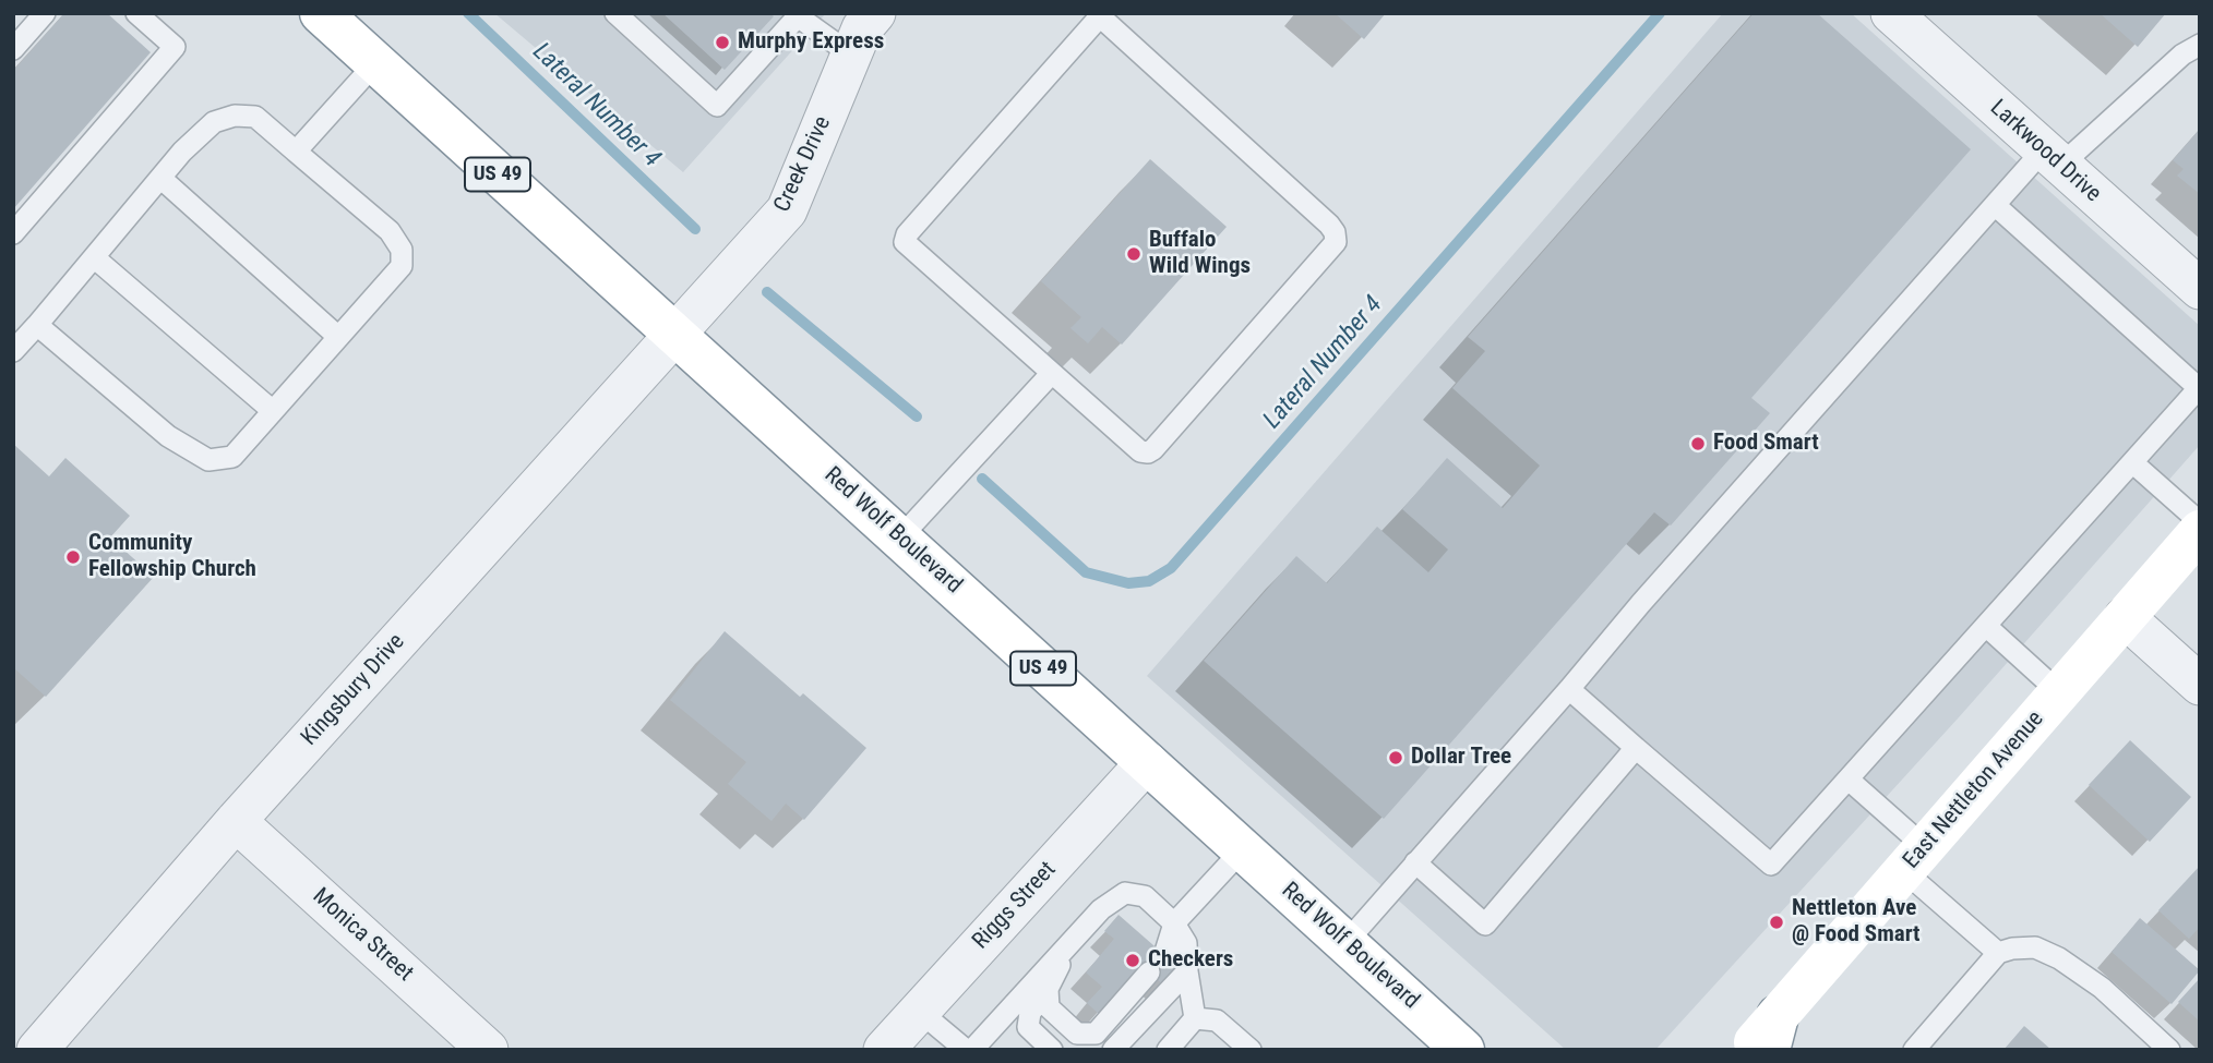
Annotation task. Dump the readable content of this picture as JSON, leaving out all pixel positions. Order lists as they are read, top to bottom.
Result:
{
  "streets": {
    "main road": ["US 49", "Red Wolf Boulevard", "East Nettleton Avenue"],
    "street": [
      "Larkwood Drive",
      "Creek Drive",
      "Kingsbury Drive",
      "Riggs Street",
      "Monica Street"
    ]
  },
  "crossings": [
    ["Creek Drive", "Red Wolf Boulevard"],
    ["Creek Drive", "Kingsbury Drive"],
    ["Red Wolf Boulevard", "Kingsbury Drive"],
    ["Red Wolf Boulevard", "Riggs Street"],
    ["Kingsbury Drive", "Monica Street"]
  ],
  "water": ["Lateral Number 4"],
  "places": [
    "Murphy Express",
    "Buffalo Wild Wings",
    "Food Smart",
    "Community Fellowship Church",
    "Dollar Tree",
    "Nettleton Ave @ Food Smart",
    "Checkers"
  ]
}
